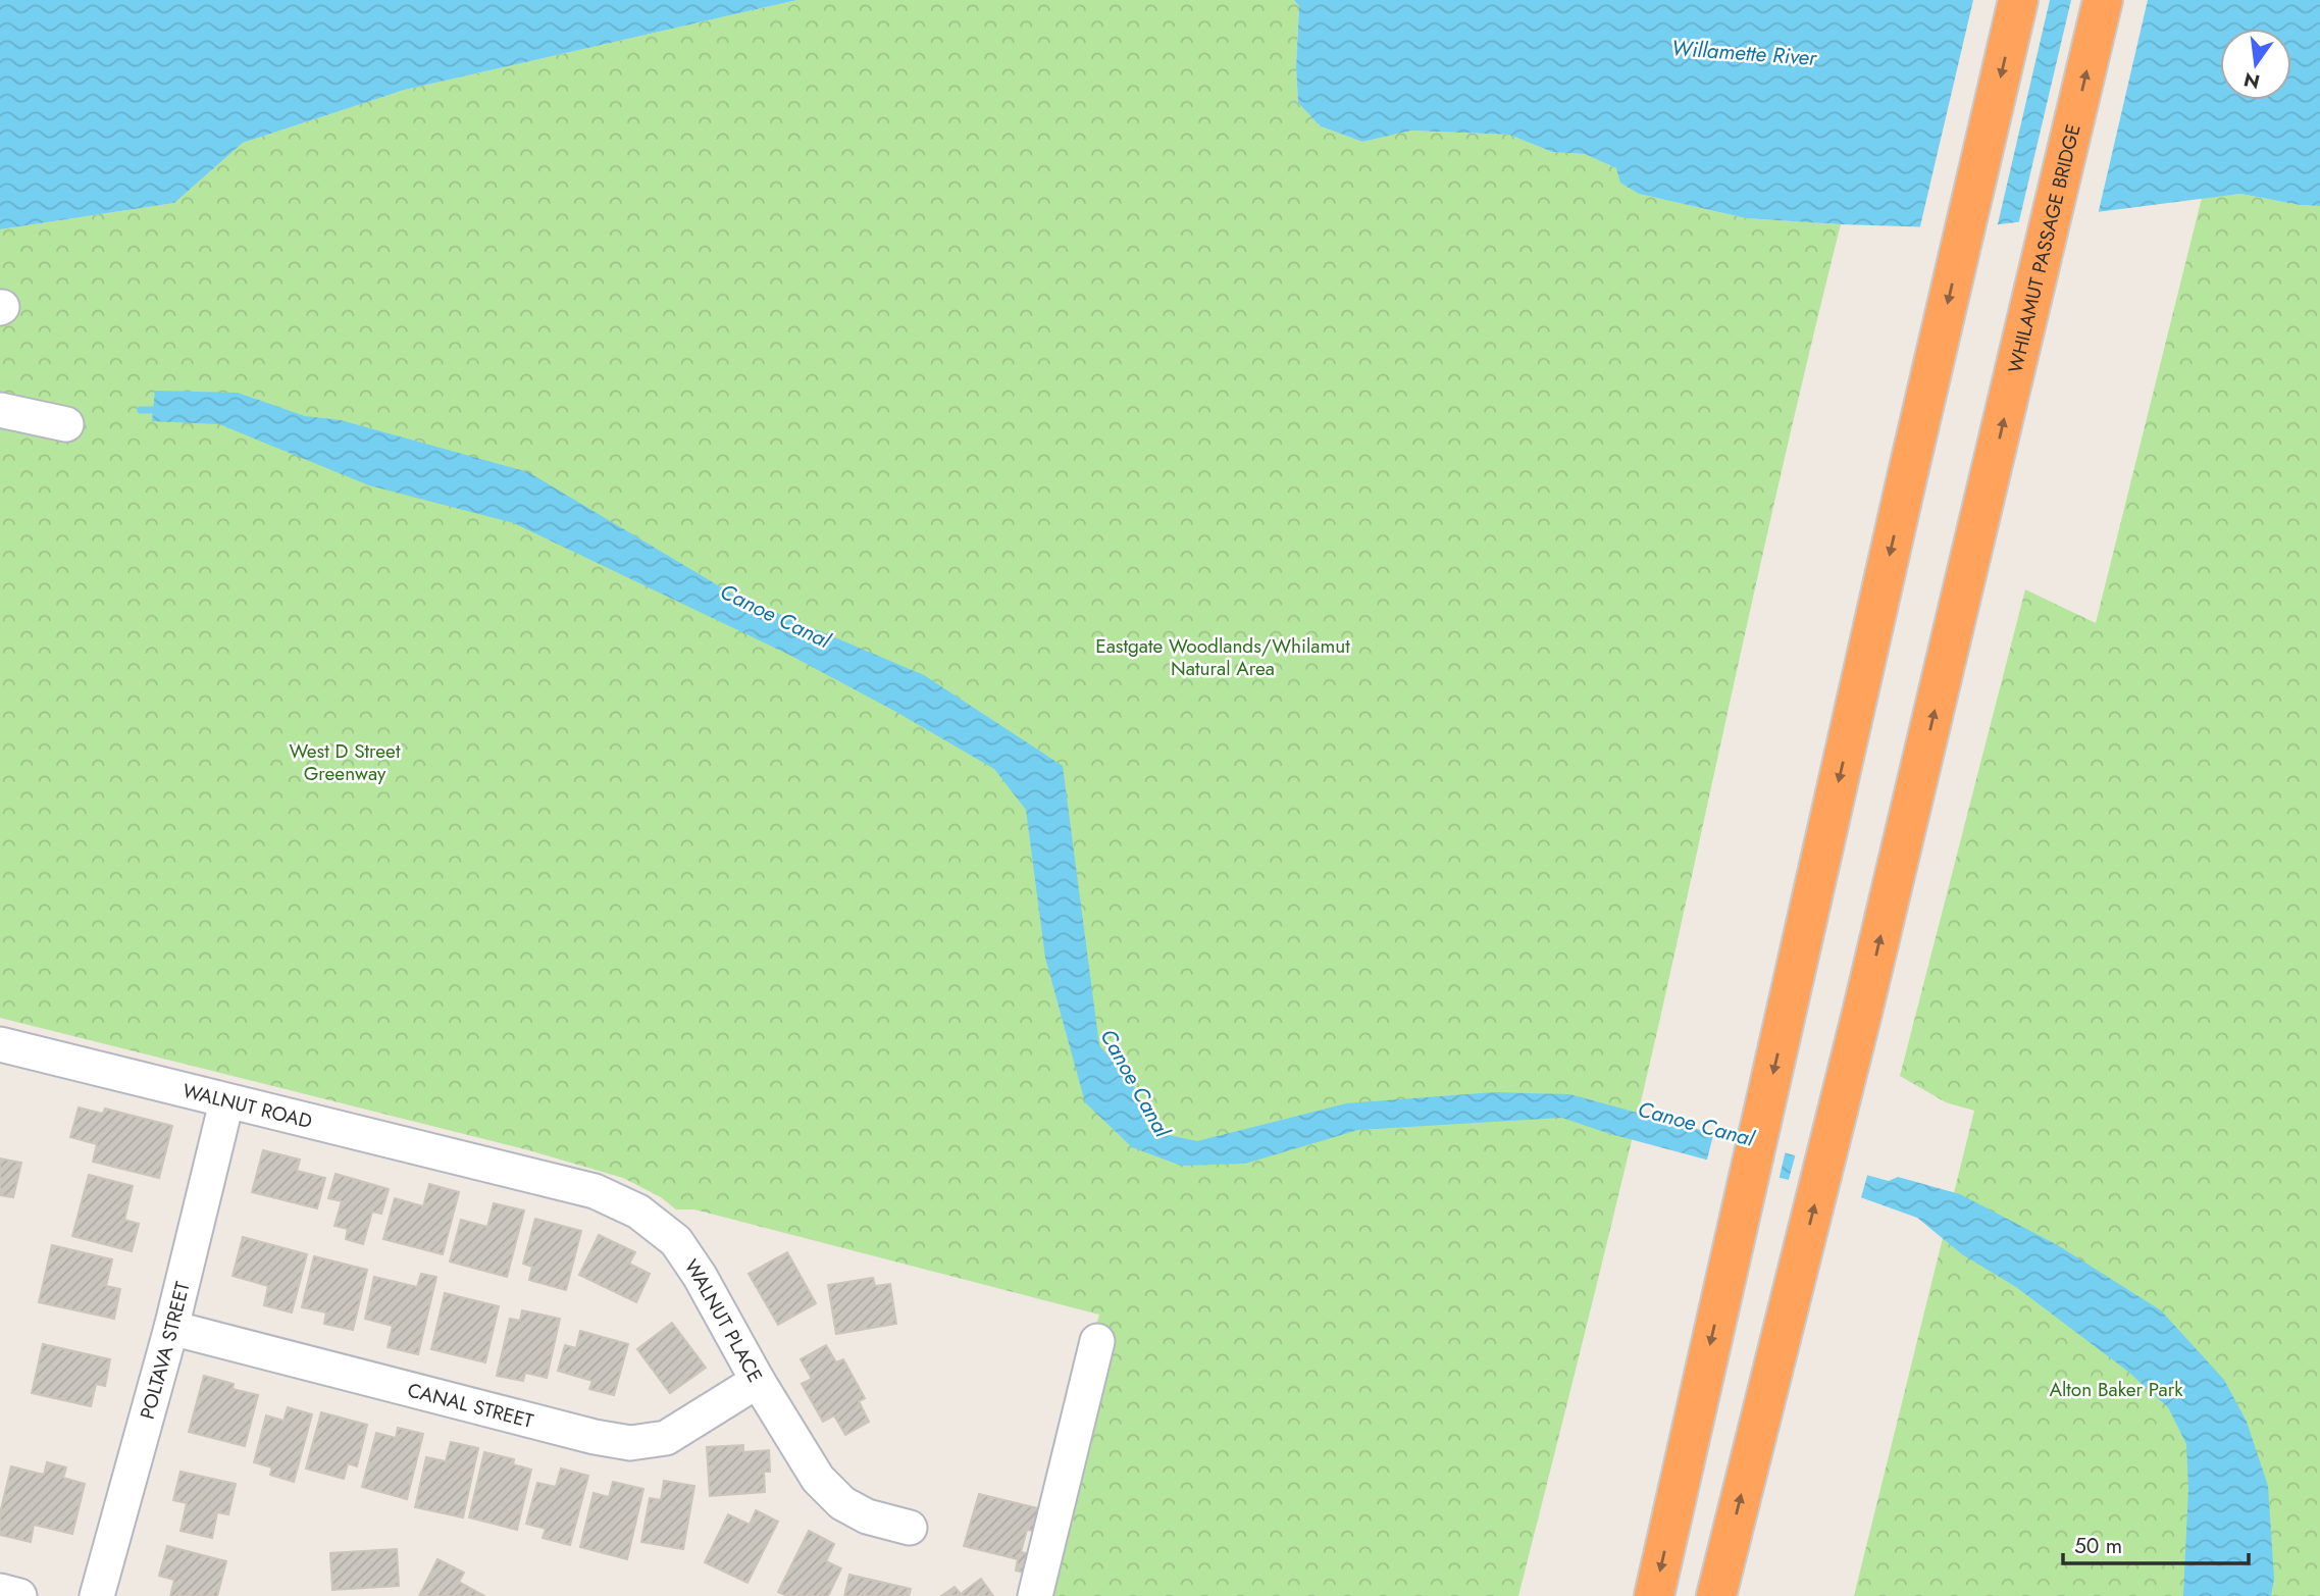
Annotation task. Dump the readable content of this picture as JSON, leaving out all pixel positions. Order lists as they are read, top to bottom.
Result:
{
  "streets": {
    "highway": ["WHILAMUT PASSAGE BRIDGE"],
    "street": [
      "WALNUT ROAD",
      "WALNUT PLACE",
      "POLTAVA STREET",
      "CANAL STREET"
    ]
  },
  "crossings": [
    ["WALNUT ROAD", "WALNUT PLACE"],
    ["WALNUT ROAD", "POLTAVA STREET"],
    ["WALNUT PLACE", "CANAL STREET"],
    ["POLTAVA STREET", "CANAL STREET"]
  ],
  "water": ["Willamette River", "Canoe Canal"],
  "parks": ["Eastgate Woodlands/Whilamut Natural Area", "West D Street Greenway", "Alton Baker Park"],
  "scale_bar": "50 m",
  "north": "bottom"
}
